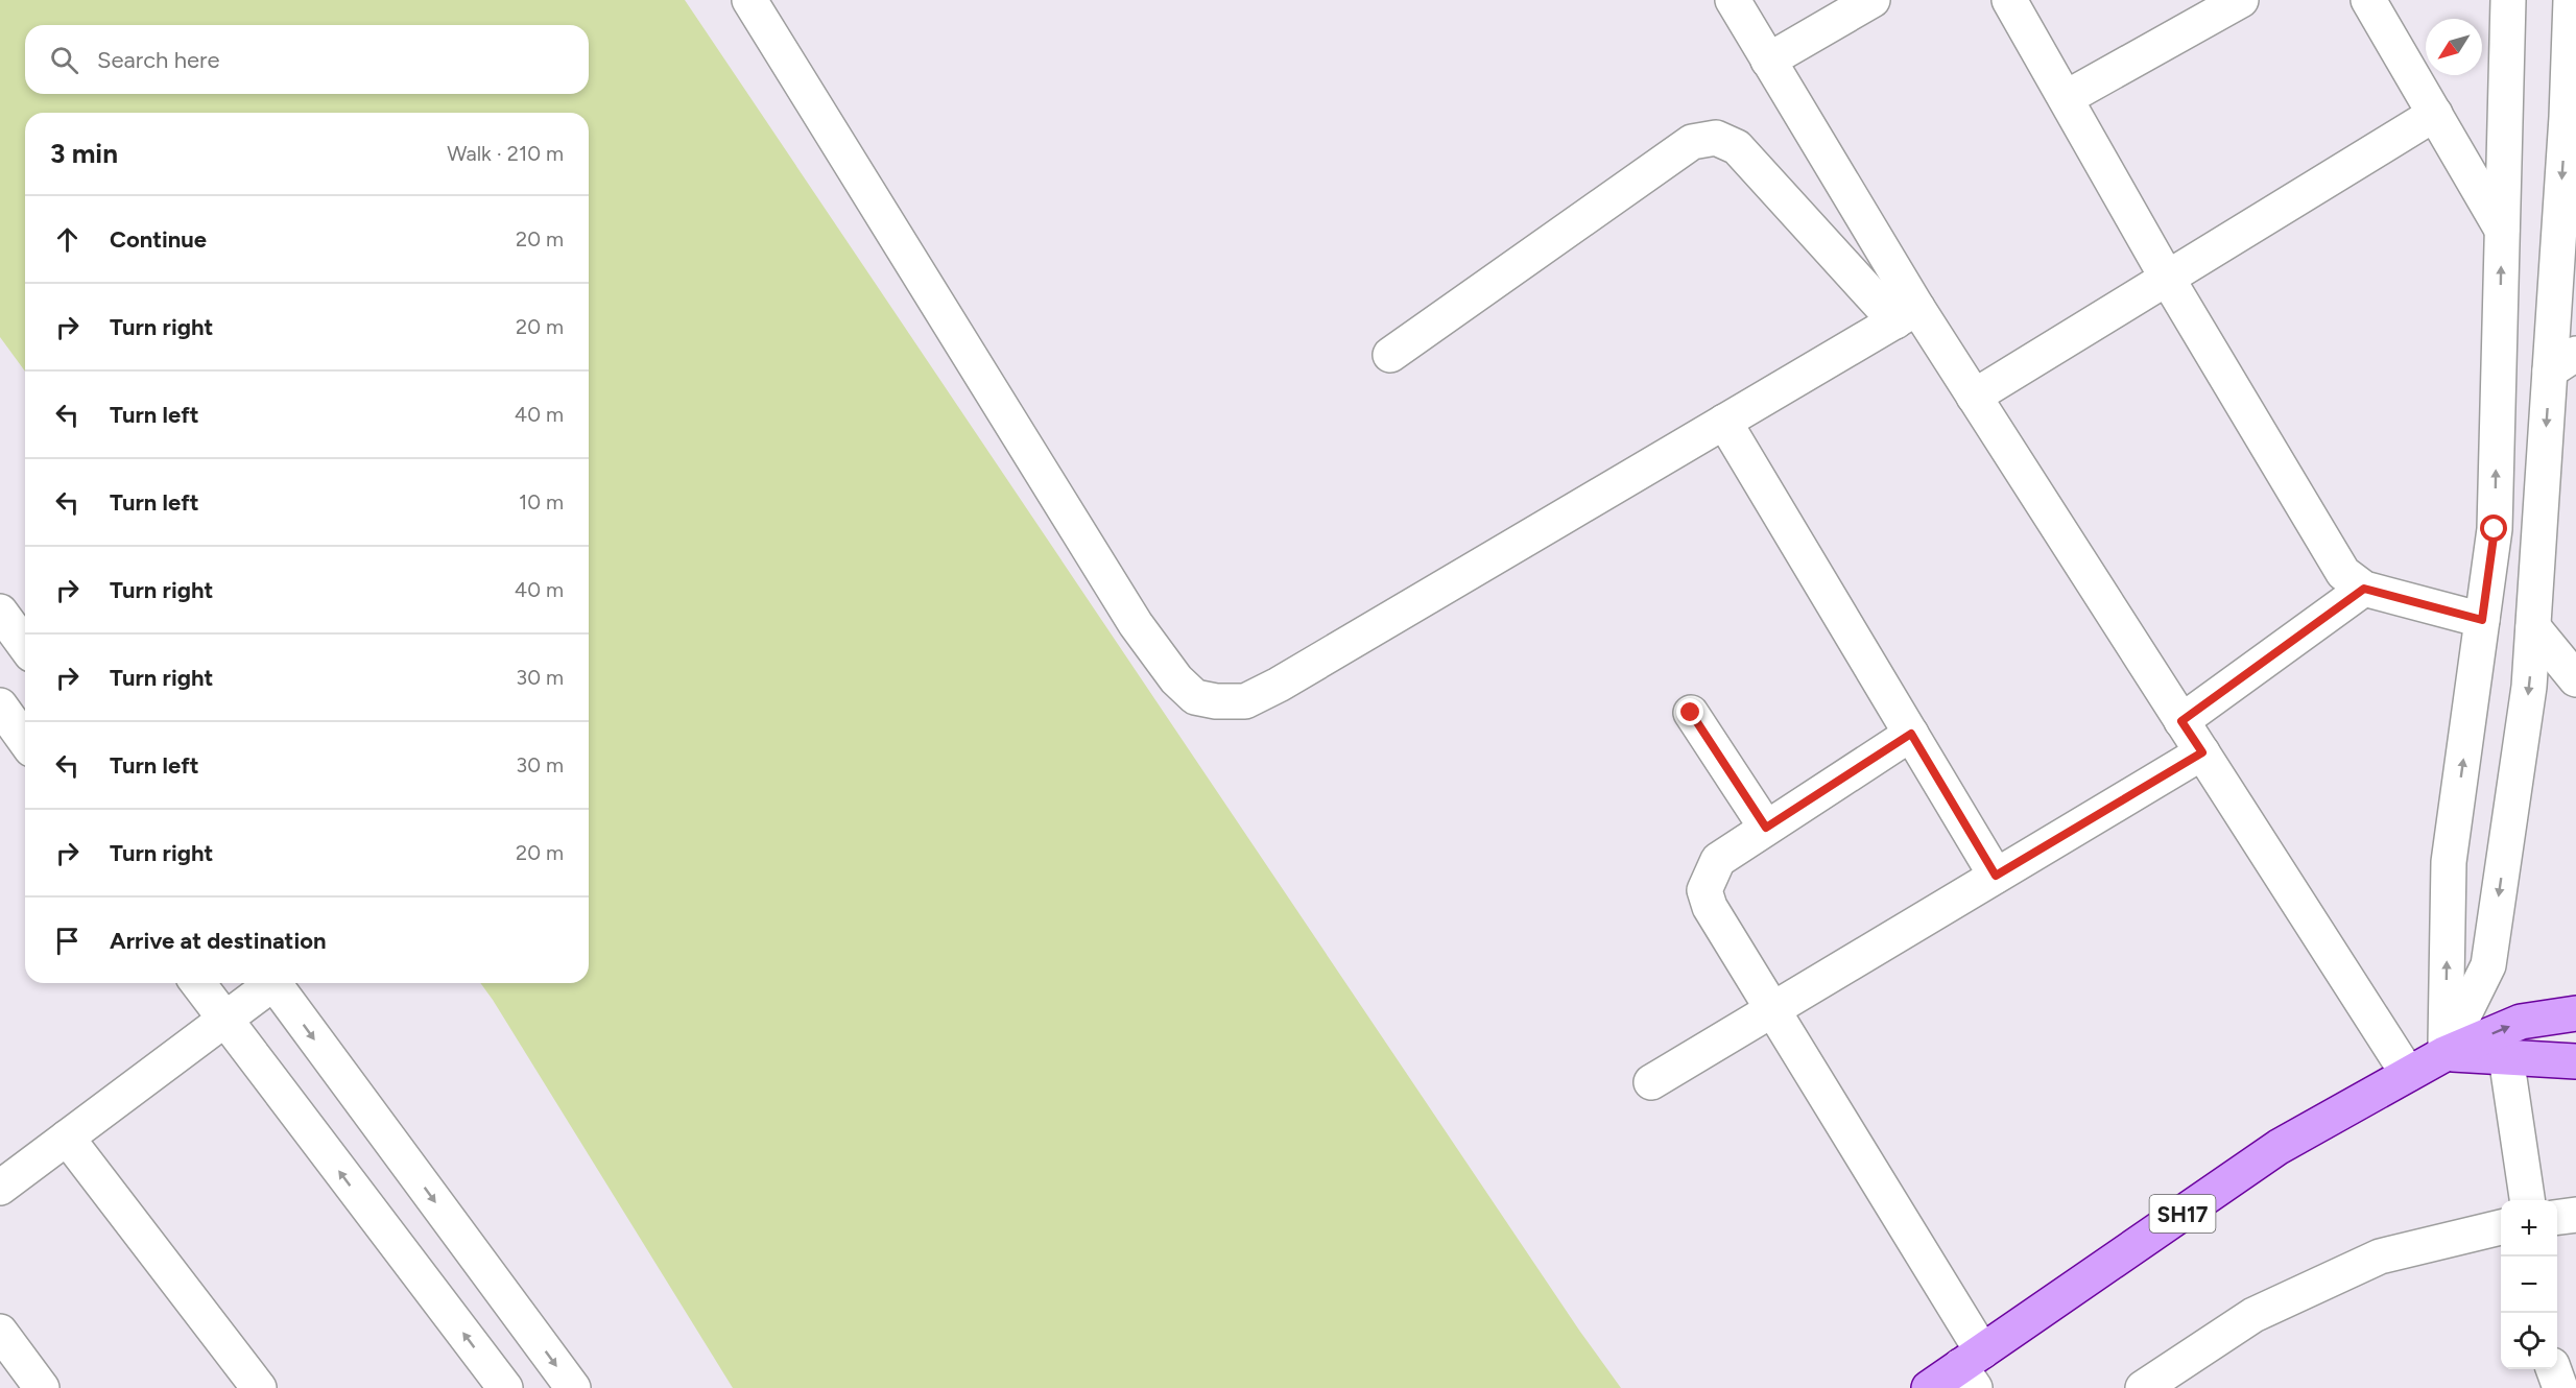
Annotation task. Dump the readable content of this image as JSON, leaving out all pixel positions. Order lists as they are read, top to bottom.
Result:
{
  "streets": {
    "main road": ["SH17"]
  },
  "north": "bottom left",
  "page": {
    "search": "Search here",
    "heading": ["3 min", "Walk · 210 m"],
    "list": [
      ["Continue", "20 m"],
      ["Turn right", "20 m"],
      ["Turn left", "40 m"],
      ["Turn left", "10 m"],
      ["Turn right", "40 m"],
      ["Turn right", "30 m"],
      ["Turn left", "30 m"],
      ["Turn right", "20 m"],
      "Arrive at destination"
    ],
    "map_buttons": ["+", "−"]
  }
}
